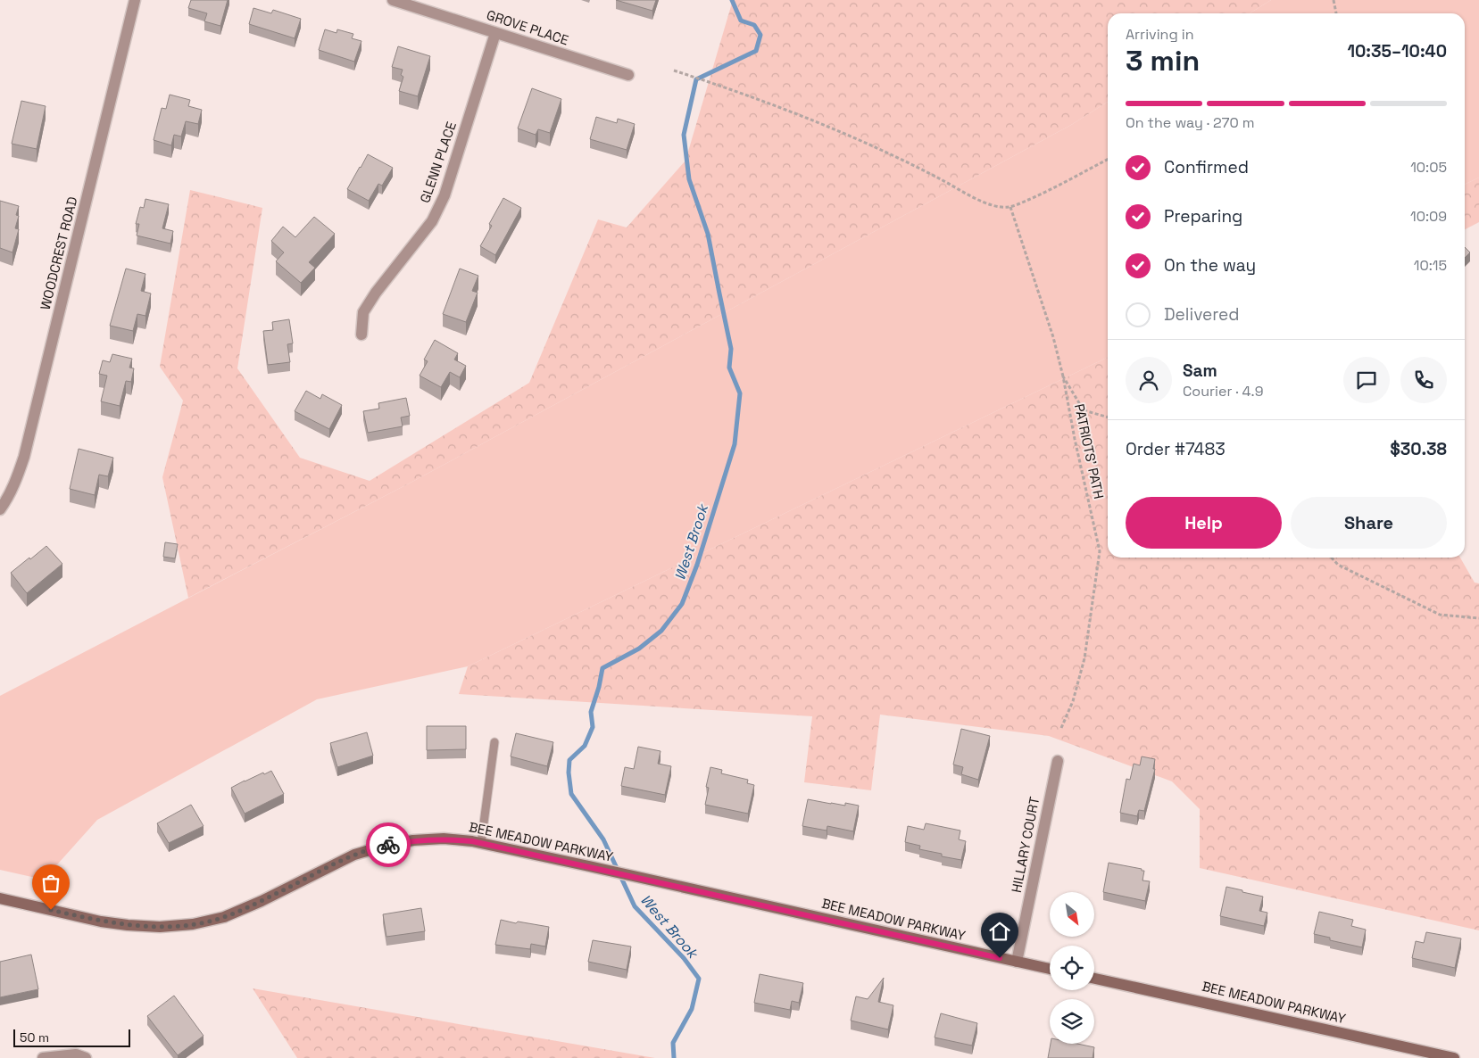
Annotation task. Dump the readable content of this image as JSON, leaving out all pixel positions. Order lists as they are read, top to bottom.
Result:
{
  "streets": {
    "street": [
      "GROVE PLACE",
      "GLENN PLACE",
      "WOODCREST ROAD",
      "BEE MEADOW PARKWAY",
      "HILLARY COURT"
    ],
    "path": ["PATRIOTS' PATH"]
  },
  "crossings": [
    ["GROVE PLACE", "GLENN PLACE"],
    ["BEE MEADOW PARKWAY", "HILLARY COURT"]
  ],
  "water": ["West Brook"],
  "scale_bar": "50 m",
  "north": "bottom right",
  "page": {
    "heading": ["3 min", "Arriving in", "10:35–10:40"],
    "panel": [
      "Sam",
      "Courier · 4.9",
      "Order #7483",
      "$30.38"
    ],
    "bar": "On the way · 270 m",
    "list": [
      ["Confirmed", "10:05"],
      ["Preparing", "10:09"],
      ["On the way", "10:15"],
      "Delivered"
    ],
    "buttons": ["Help", "Share"],
    "scale": "50 m"
  }
}
